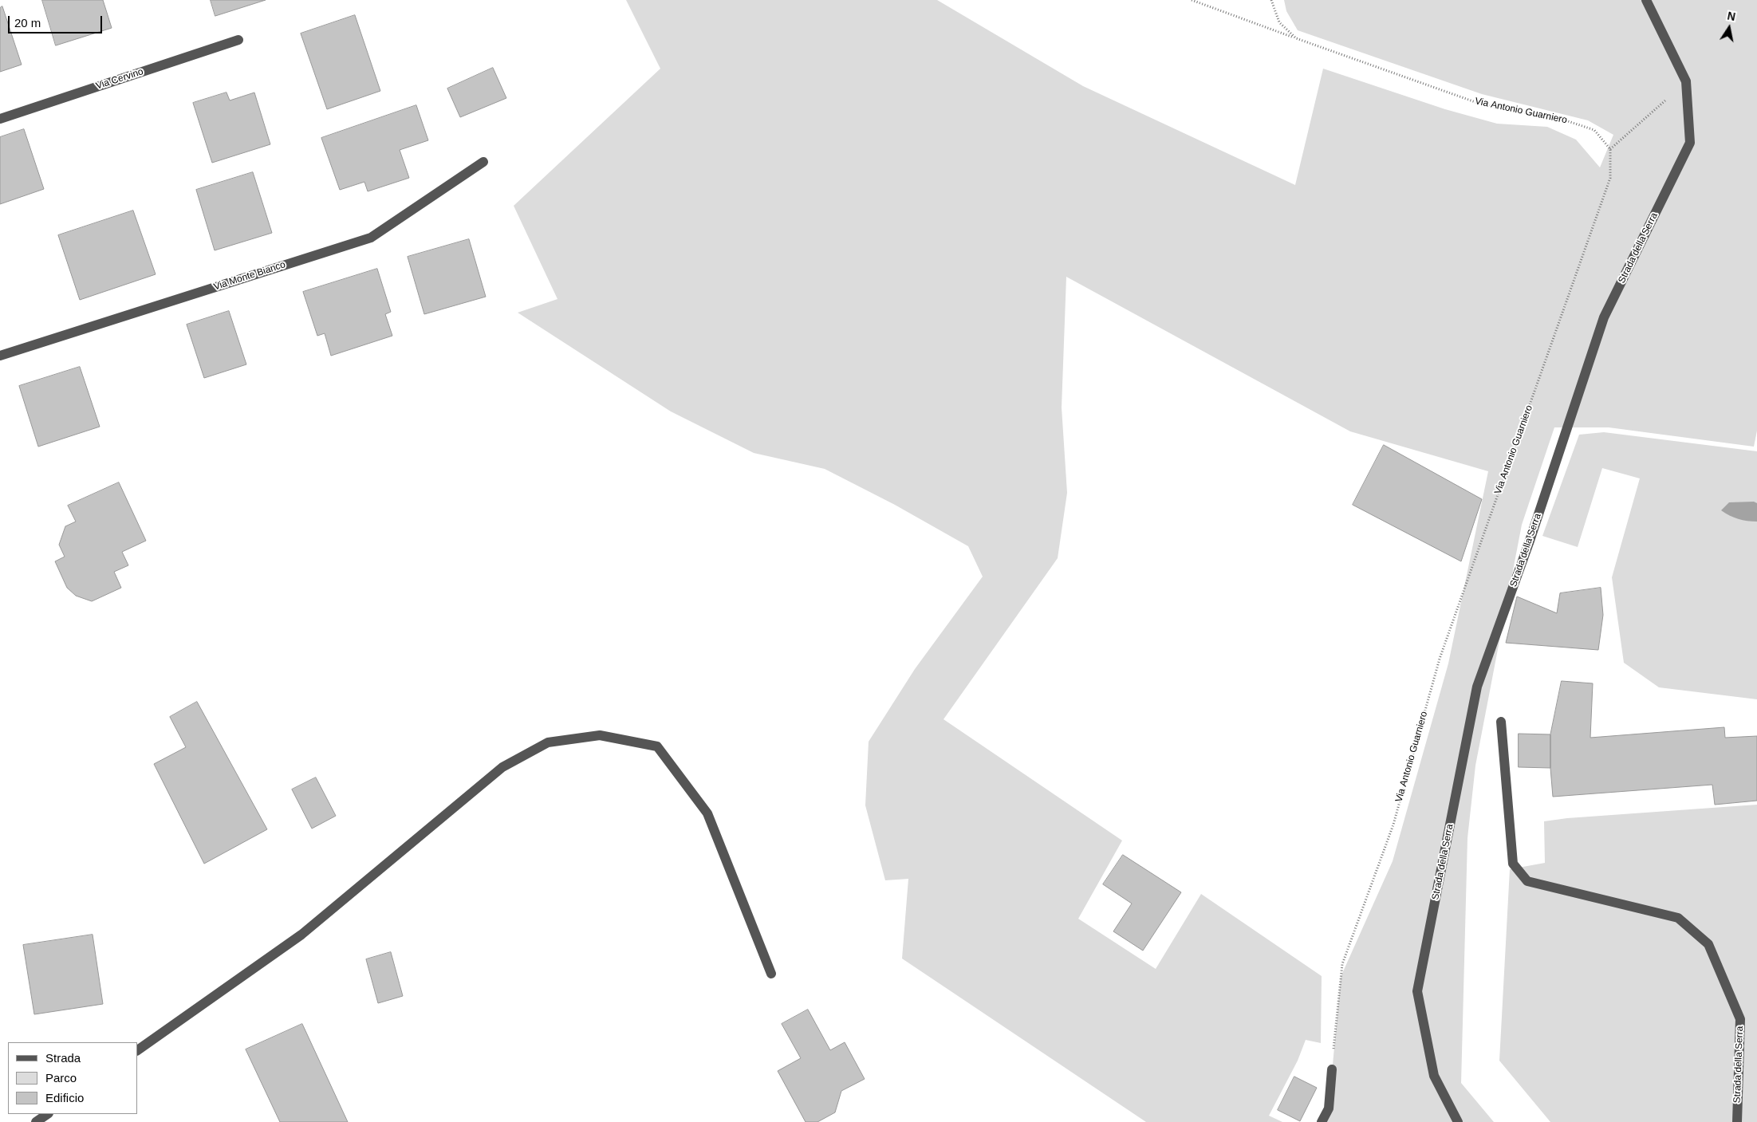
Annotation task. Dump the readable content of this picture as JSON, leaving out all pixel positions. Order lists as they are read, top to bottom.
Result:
{
  "streets": {
    "street": ["Via Cervino", "Strada della Serra", "Via Monte Bianco"],
    "path": ["Via Antonio Guarniero"]
  },
  "legend": ["Strada", "Parco", "Edificio"],
  "scale_bar": "20 m",
  "north": "top"
}
